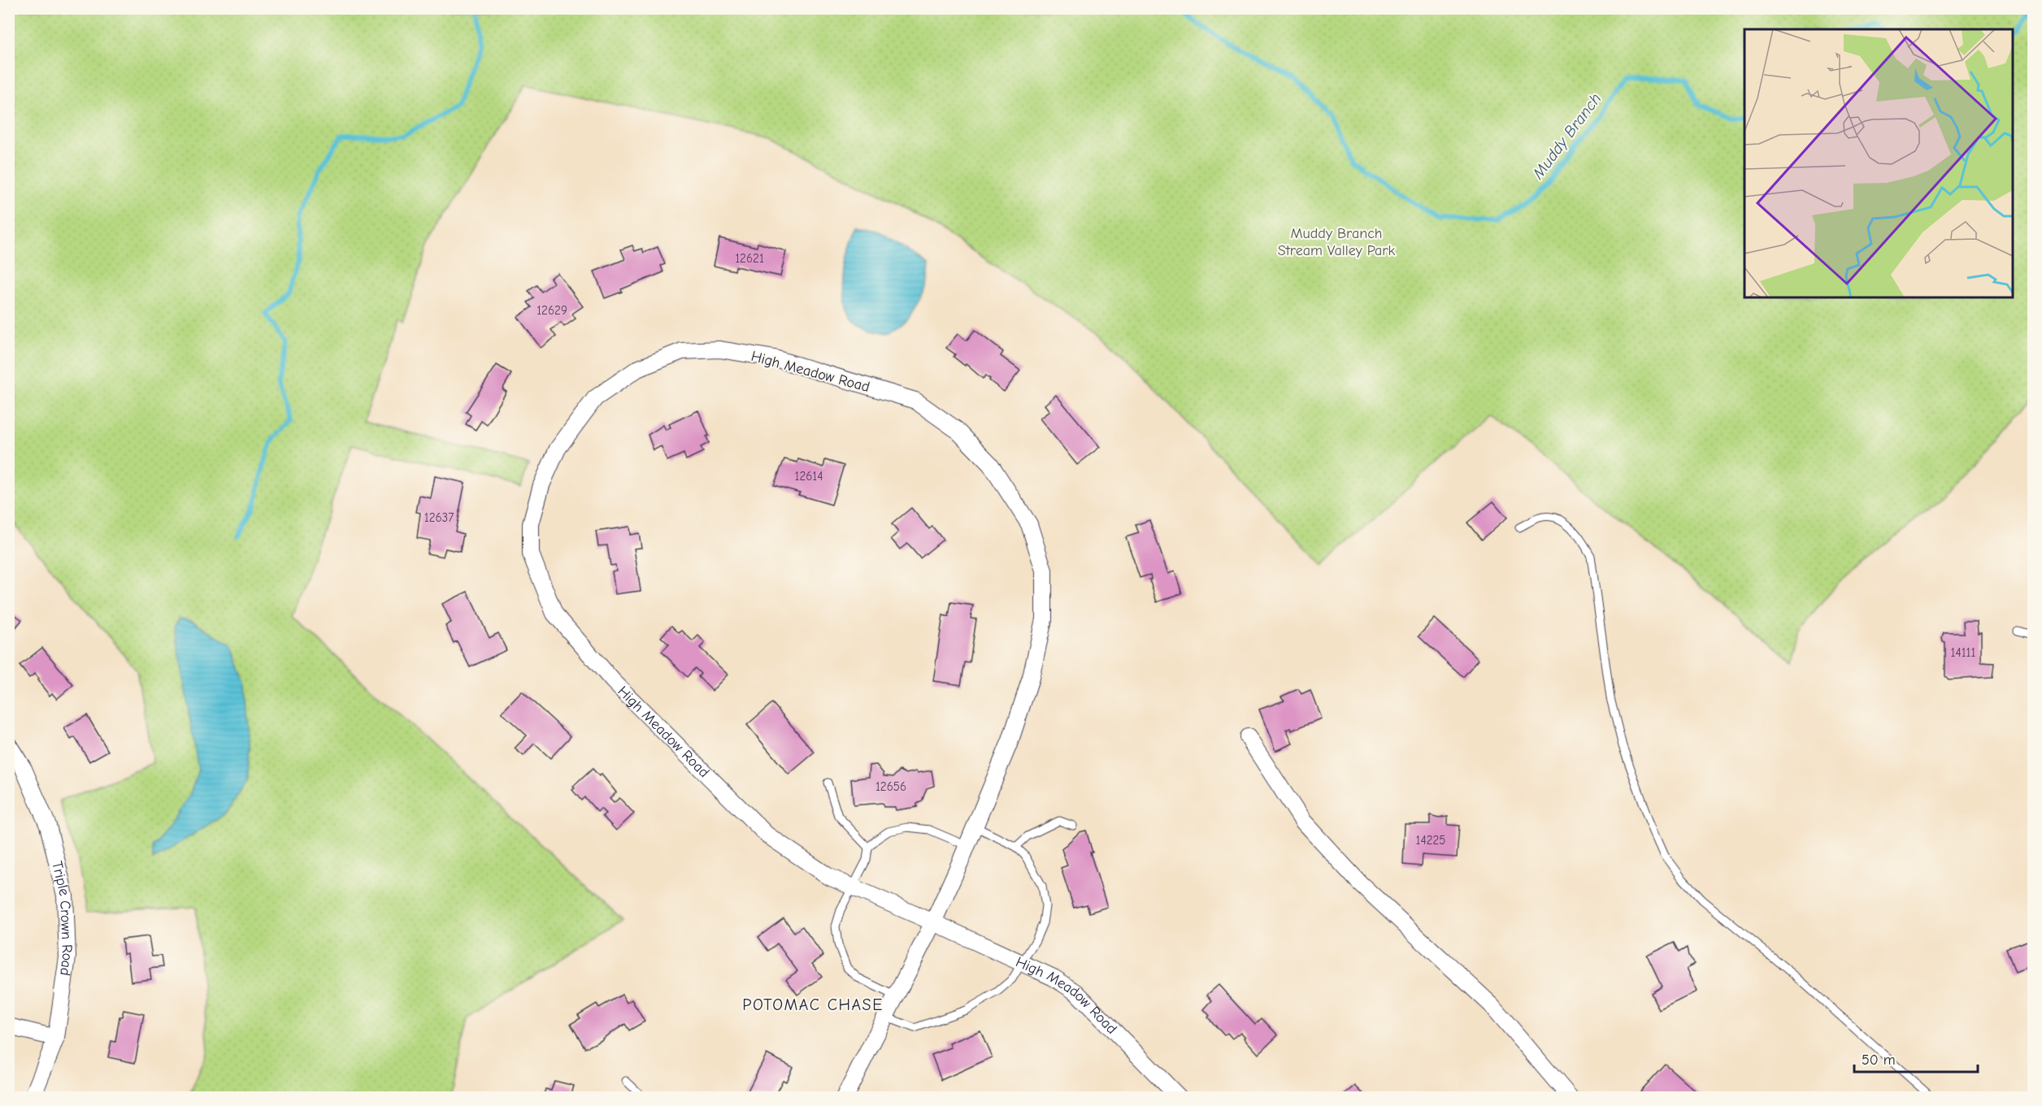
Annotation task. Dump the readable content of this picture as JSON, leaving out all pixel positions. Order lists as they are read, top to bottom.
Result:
{
  "streets": {
    "street": ["High Meadow Road", "Triple Crown Road"]
  },
  "districts": ["POTOMAC CHASE"],
  "water": ["Muddy Branch"],
  "parks": ["Muddy Branch Stream Valley Park"],
  "house_numbers": [
    "12621",
    "12629",
    "12614",
    "12637",
    "14111",
    "12656",
    "14225"
  ],
  "scale_bar": "50 m"
}
